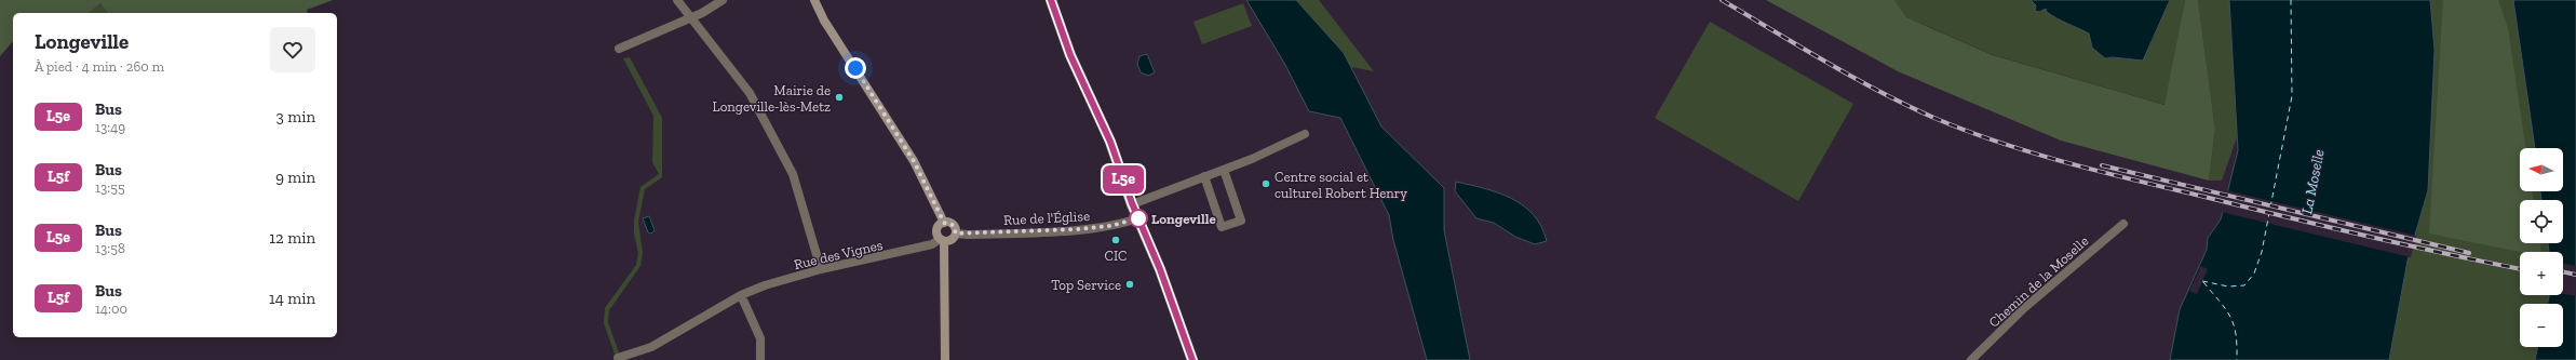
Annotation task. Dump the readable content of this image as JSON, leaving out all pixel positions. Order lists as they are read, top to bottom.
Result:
{
  "streets": {
    "street": ["Rue de l'Église", "Rue des Vignes", "Chemin de la Moselle"]
  },
  "crossings": [
    ["Rue de l'Église", "Rue des Vignes"]
  ],
  "water": ["La Moselle"],
  "places": [
    "Mairie de Longeville-lès-Metz",
    "Centre social et culturel Robert Henry",
    "Longeville",
    "CIC",
    "Top Service"
  ],
  "lines": ["bus line L5e"],
  "north": "left",
  "page": {
    "on_map": "L5e",
    "heading": ["Longeville", "À pied · 4 min · 260 m"],
    "list": [
      {
        "mark": "L5e",
        "name": "Bus",
        "note": "13:49",
        "value": "3 min"
      },
      {
        "mark": "L5f",
        "name": "Bus",
        "note": "13:55",
        "value": "9 min"
      },
      {
        "mark": "L5e",
        "name": "Bus",
        "note": "13:58",
        "value": "12 min"
      },
      {
        "mark": "L5f",
        "name": "Bus",
        "note": "14:00",
        "value": "14 min"
      }
    ],
    "map_buttons": ["+", "−"]
  }
}
